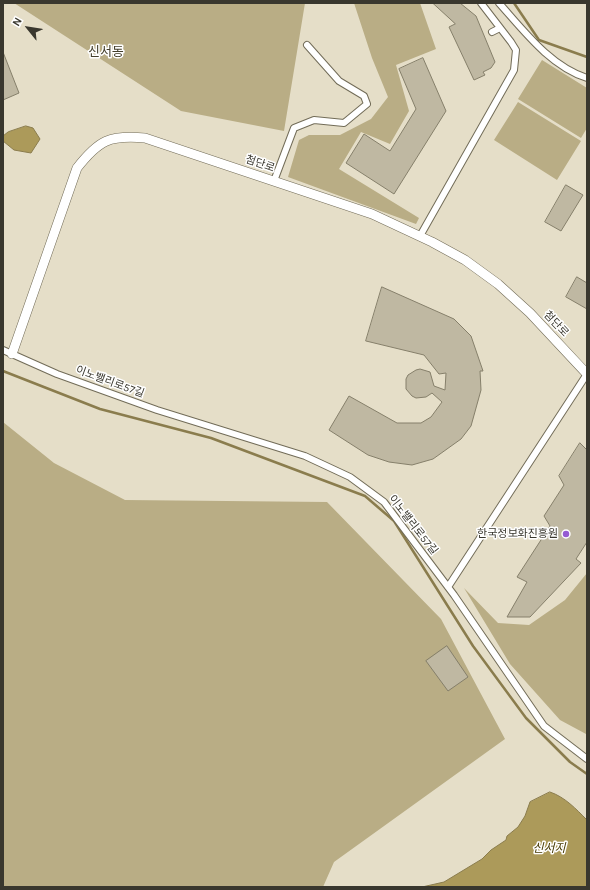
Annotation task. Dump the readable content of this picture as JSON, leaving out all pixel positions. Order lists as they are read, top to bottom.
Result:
{
  "streets": {
    "street": ["첨단로", "이노밸리로57길"]
  },
  "crossings": [
    ["첨단로", "이노밸리로57길"]
  ],
  "districts": ["신서동"],
  "water": ["신서지"],
  "places": ["한국정보화진흥원"],
  "north": "top left"
}
